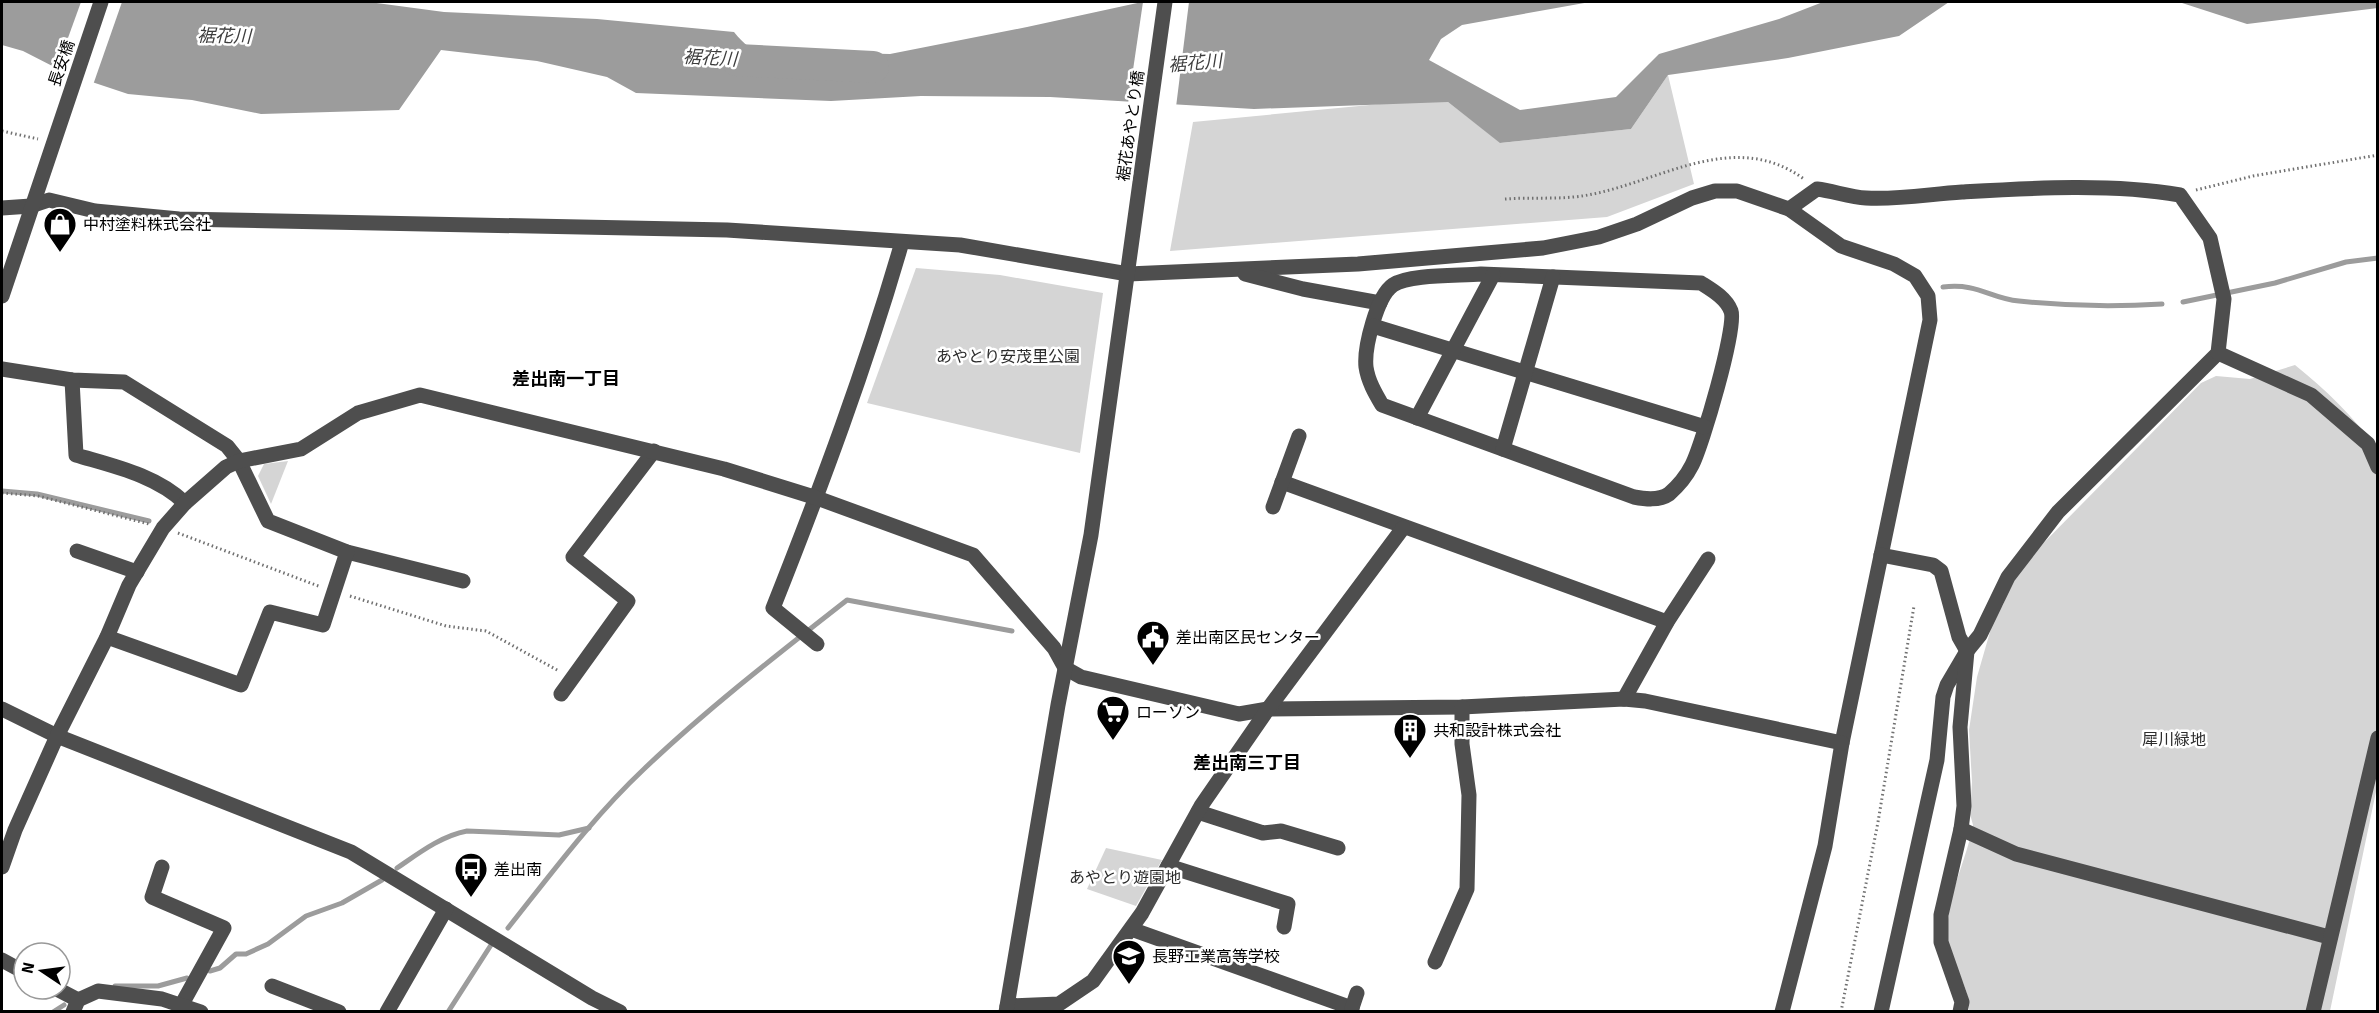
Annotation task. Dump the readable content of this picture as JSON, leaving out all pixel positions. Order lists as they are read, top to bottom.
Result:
{
  "streets": {
    "street": ["長安橋", "裾花あやとり橋"]
  },
  "districts": ["差出南一丁目", "差出南三丁目"],
  "water": ["裾花川"],
  "parks": ["あやとり安茂里公園", "犀川緑地", "あやとり遊園地"],
  "places": {
    "shop": ["中村塗料株式会社"],
    "public building": ["差出南区民センター"],
    "supermarket": ["ローソン"],
    "building": ["共和設計株式会社"],
    "bus stop": ["差出南"],
    "school or university": ["長野工業高等学校"]
  },
  "north": "left"
}
